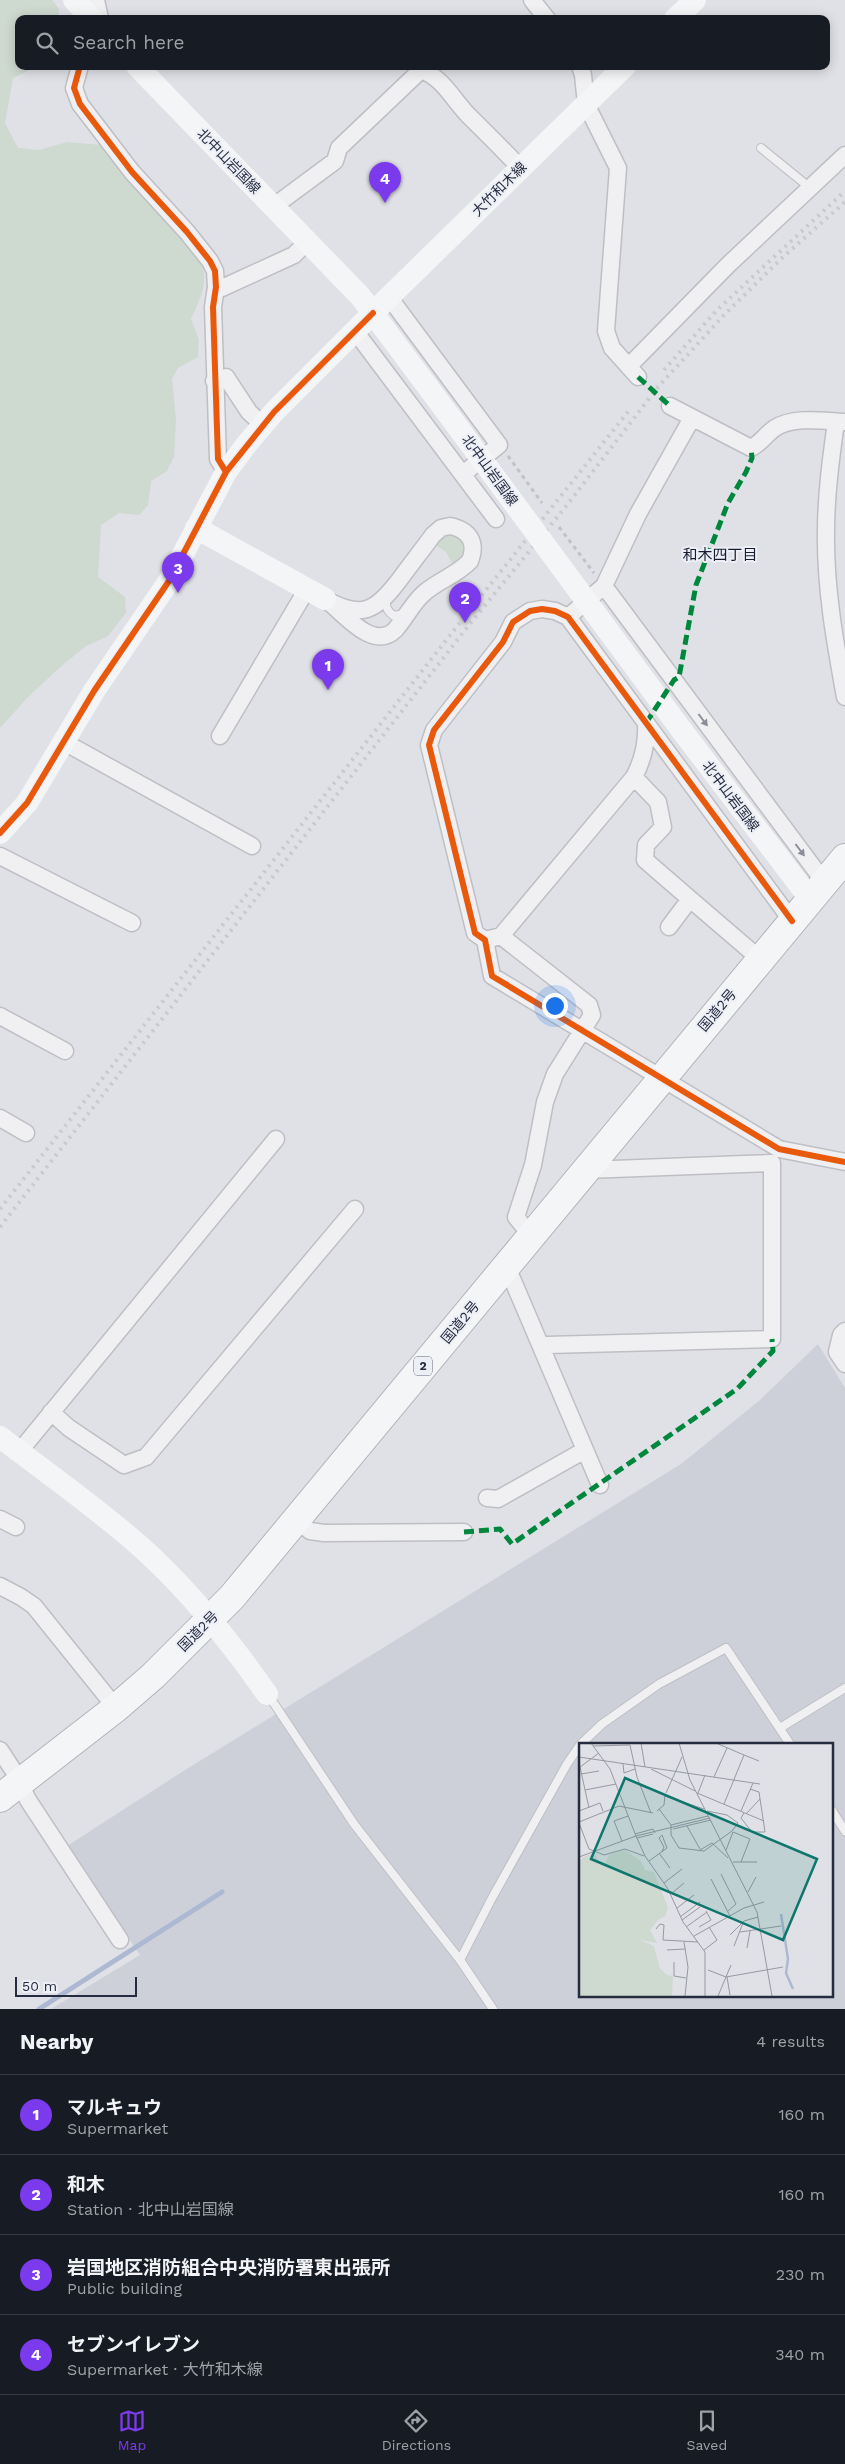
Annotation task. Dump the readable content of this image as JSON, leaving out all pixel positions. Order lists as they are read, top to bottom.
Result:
{
  "streets": {
    "highway": ["国道2号", "2"],
    "main road": ["北中山岩国線", "大竹和木線"]
  },
  "crossings": [
    ["北中山岩国線", "大竹和木線"],
    ["北中山岩国線", "国道2号"]
  ],
  "districts": ["和木四丁目"],
  "scale_bar": "50 m",
  "page": {
    "search": "Search here",
    "pins": [
      "4",
      "3",
      "2",
      "1"
    ],
    "scale": "50 m",
    "heading": ["Nearby", "4 results"],
    "list": [
      {
        "mark": "1",
        "name": "マルキュウ",
        "note": "Supermarket",
        "value": "160 m"
      },
      {
        "mark": "2",
        "name": "和木",
        "note": "Station · 北中山岩国線",
        "value": "160 m"
      },
      {
        "mark": "3",
        "name": "岩国地区消防組合中央消防署東出張所",
        "note": "Public building",
        "value": "230 m"
      },
      {
        "mark": "4",
        "name": "セブンイレブン",
        "note": "Supermarket · 大竹和木線",
        "value": "340 m"
      }
    ],
    "nav": ["Map", "Directions", "Saved"]
  }
}
